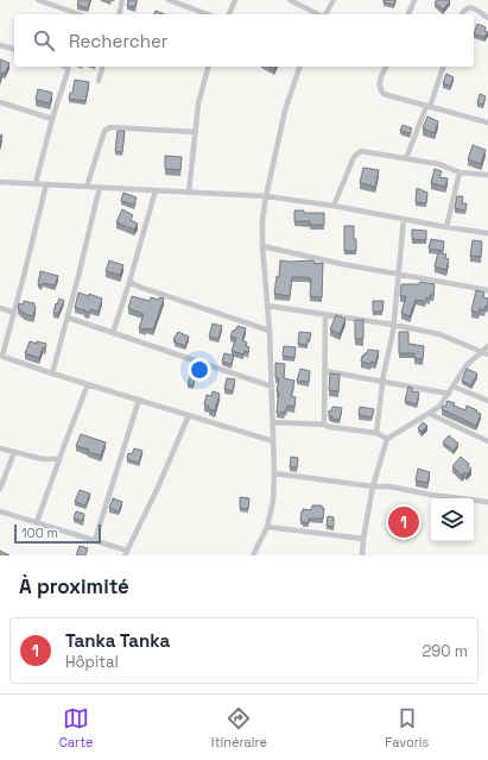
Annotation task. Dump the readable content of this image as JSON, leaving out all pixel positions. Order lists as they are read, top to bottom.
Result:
{
  "scale_bar": "100 m",
  "page": {
    "search": "Rechercher",
    "pins": "1",
    "scale": "100 m",
    "heading": "À proximité",
    "list": [
      {
        "mark": "1",
        "name": "Tanka Tanka",
        "note": "Hôpital",
        "value": "290 m"
      }
    ],
    "nav": ["Carte", "Itinéraire", "Favoris"]
  }
}
